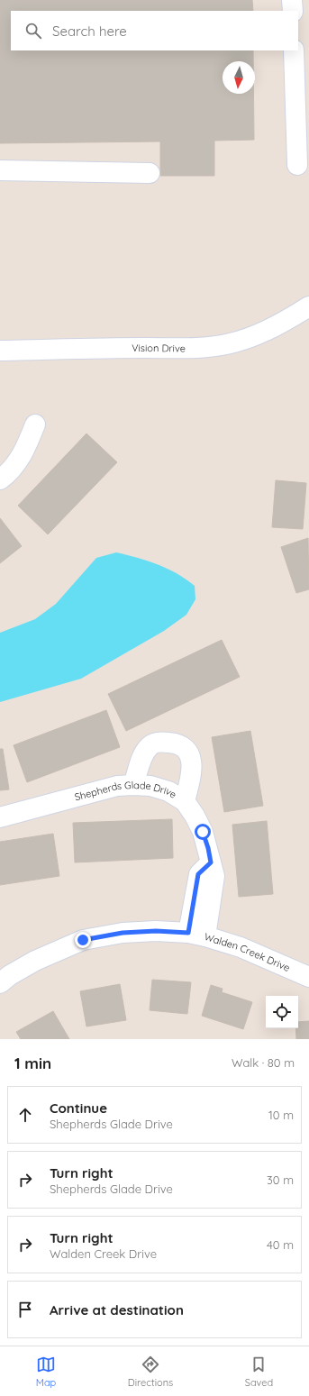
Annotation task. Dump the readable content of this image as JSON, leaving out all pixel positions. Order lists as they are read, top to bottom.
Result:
{
  "streets": {
    "street": ["Vision Drive", "Shepherds Glade Drive", "Walden Creek Drive"]
  },
  "crossings": [
    ["Shepherds Glade Drive", "Walden Creek Drive"]
  ],
  "north": "bottom",
  "page": {
    "search": "Search here",
    "heading": ["1 min", "Walk · 80 m"],
    "list": [
      ["Continue", "Shepherds Glade Drive", "10 m"],
      ["Turn right", "Shepherds Glade Drive", "30 m"],
      ["Turn right", "Walden Creek Drive", "40 m"],
      "Arrive at destination"
    ],
    "nav": ["Map", "Directions", "Saved"]
  }
}
